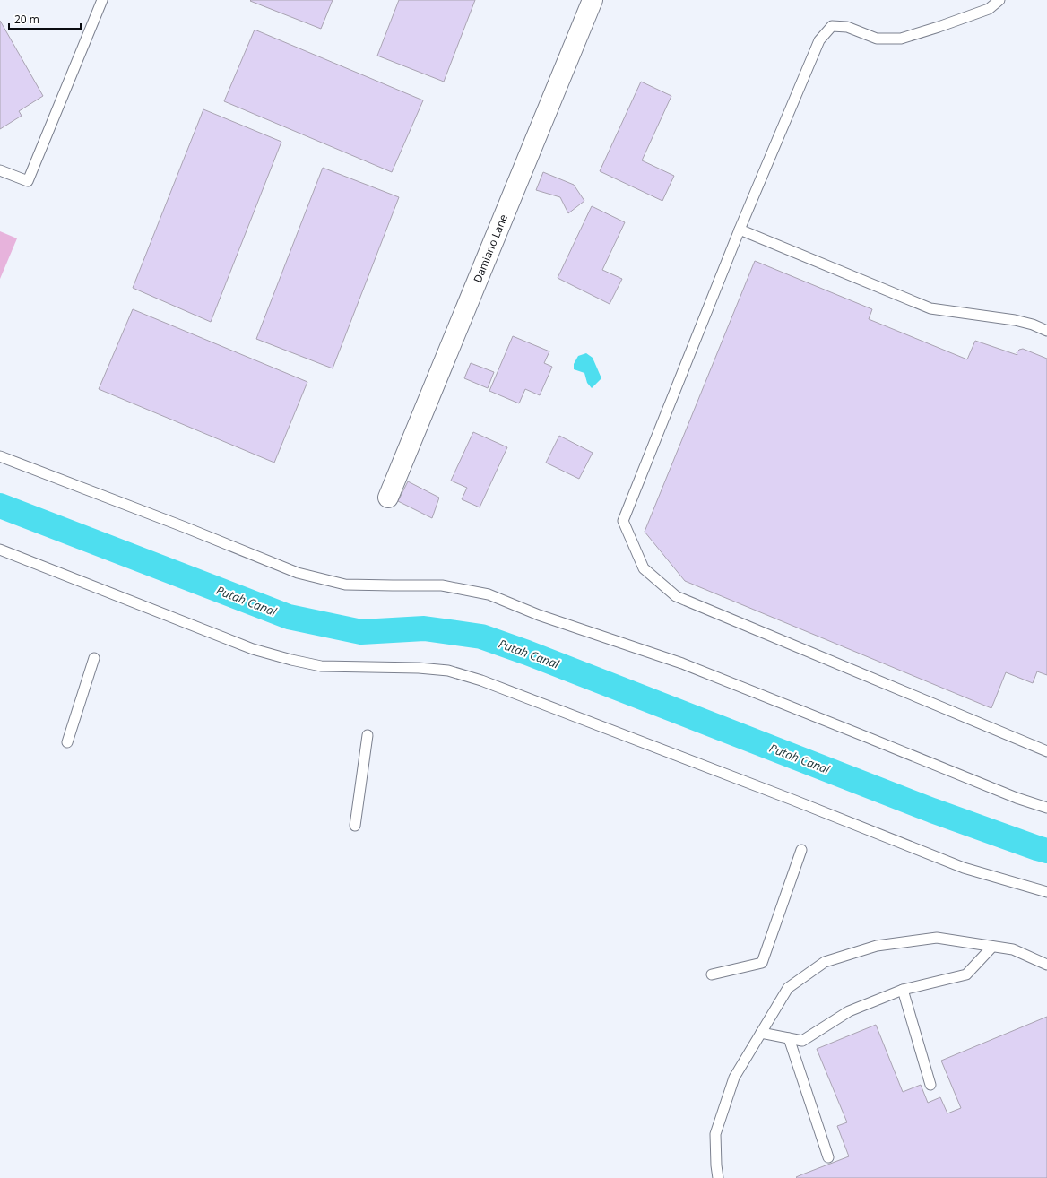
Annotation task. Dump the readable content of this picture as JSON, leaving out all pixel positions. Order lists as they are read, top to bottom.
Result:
{
  "streets": {
    "street": ["Damiano Lane"]
  },
  "water": ["Putah Canal"],
  "scale_bar": "20 m"
}
